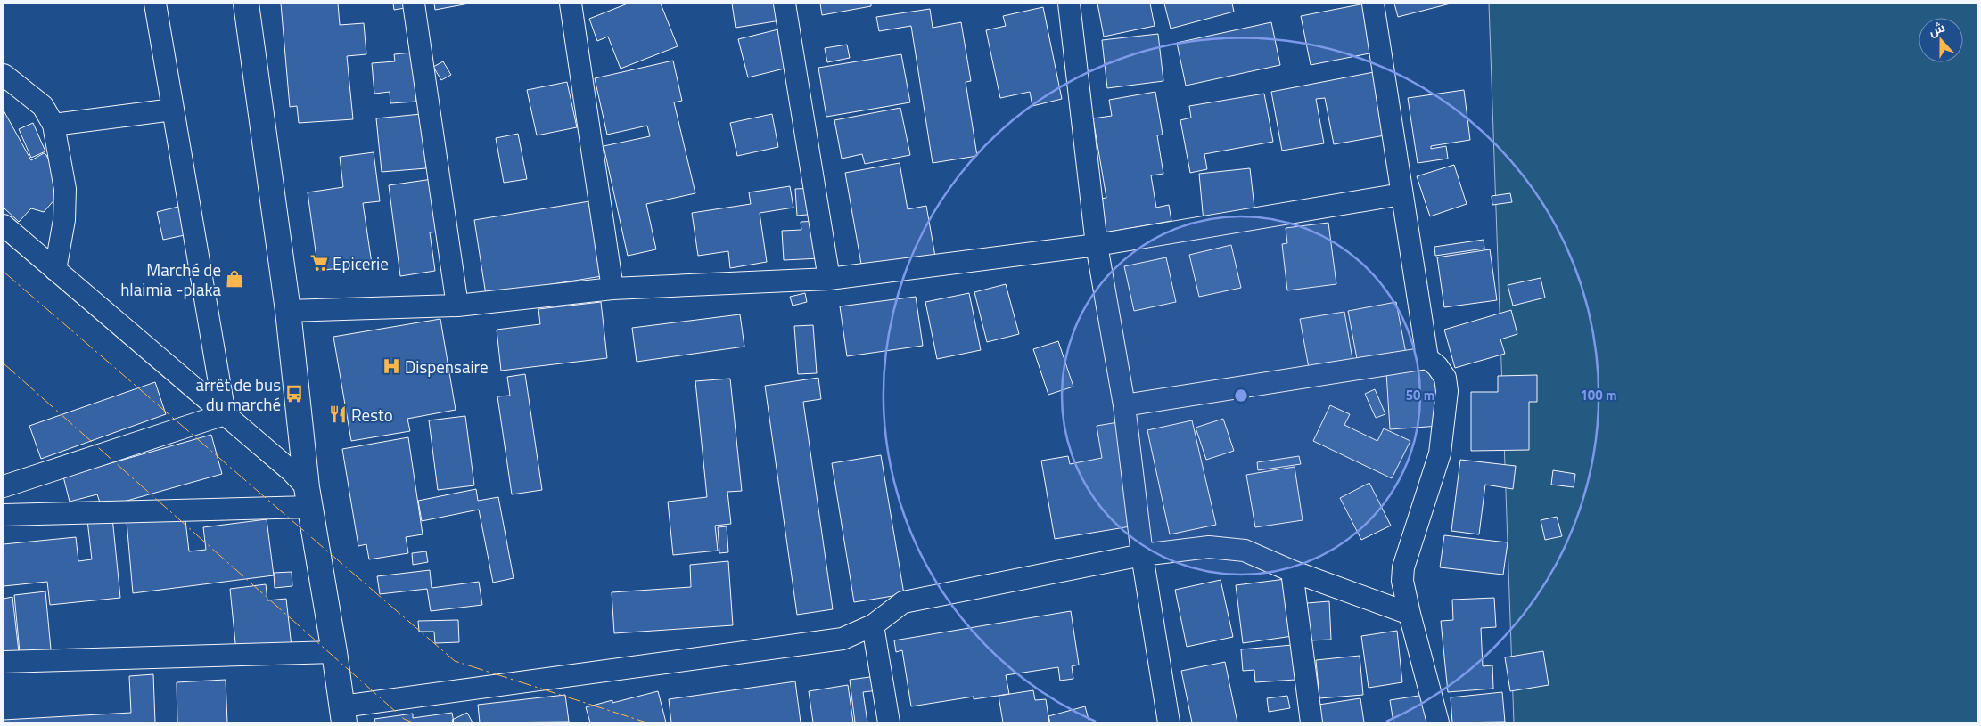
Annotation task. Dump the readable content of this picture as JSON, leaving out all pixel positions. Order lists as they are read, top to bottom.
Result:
{
  "places": {
    "supermarket": ["Epicerie"],
    "shop": ["Marché de hlaimia -plaka"],
    "hospital": ["Dispensaire"],
    "bus stop": ["arrêt de bus du marché"],
    "restaurant": ["Resto"]
  },
  "north": "top",
  "rings": ["50 m", "100 m"]
}
